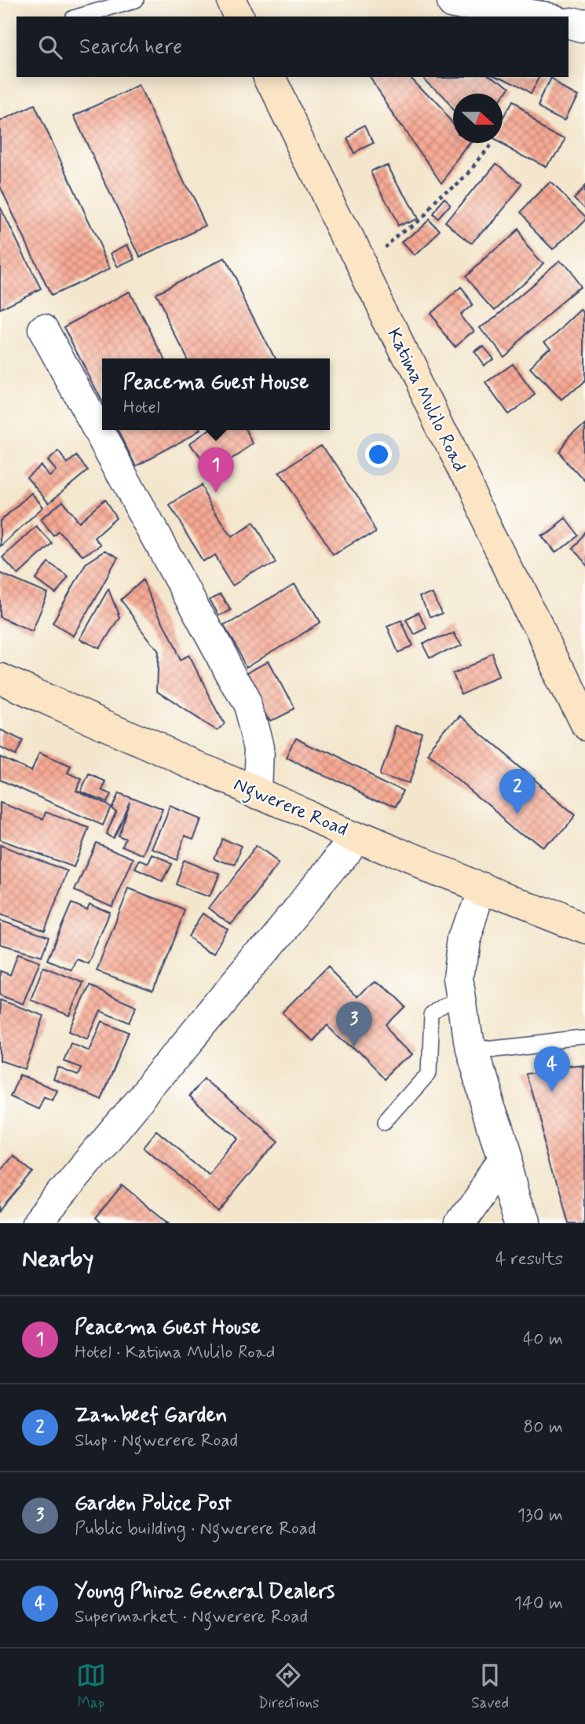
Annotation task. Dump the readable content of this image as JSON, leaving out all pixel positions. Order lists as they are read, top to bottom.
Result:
{
  "streets": {
    "main road": ["Katima Mulilo Road", "Ngwerere Road"]
  },
  "north": "right",
  "page": {
    "search": "Search here",
    "popup": ["Peacema Guest House", "Hotel"],
    "pins": [
      "1",
      "2",
      "3",
      "4"
    ],
    "heading": ["Nearby", "4 results"],
    "list": [
      {
        "mark": "1",
        "name": "Peacema Guest House",
        "note": "Hotel · Katima Mulilo Road",
        "value": "40 m"
      },
      {
        "mark": "2",
        "name": "Zambeef Garden",
        "note": "Shop · Ngwerere Road",
        "value": "80 m"
      },
      {
        "mark": "3",
        "name": "Garden Police Post",
        "note": "Public building · Ngwerere Road",
        "value": "130 m"
      },
      {
        "mark": "4",
        "name": "Young Phiroz General Dealers",
        "note": "Supermarket · Ngwerere Road",
        "value": "140 m"
      }
    ],
    "nav": ["Map", "Directions", "Saved"]
  }
}
